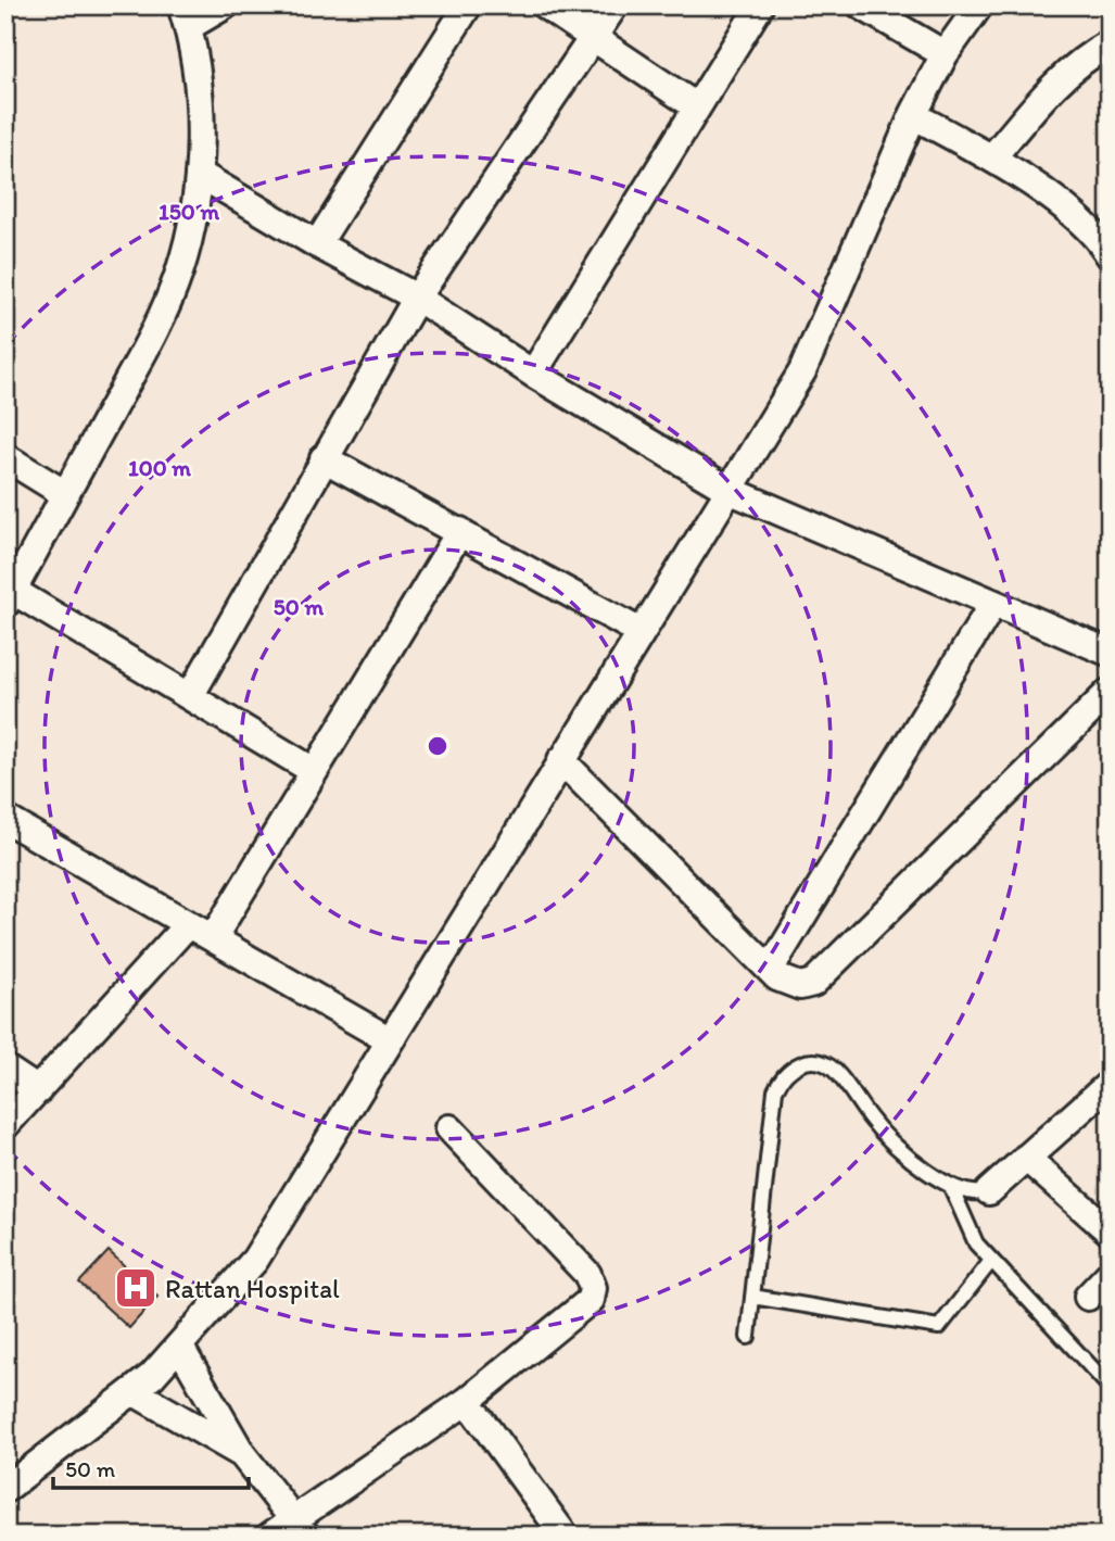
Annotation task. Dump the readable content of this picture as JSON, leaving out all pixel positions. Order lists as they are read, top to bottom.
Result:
{
  "places": {
    "hospital": ["Rattan Hospital"]
  },
  "scale_bar": "50 m",
  "rings": ["150 m", "100 m", "50 m"]
}
